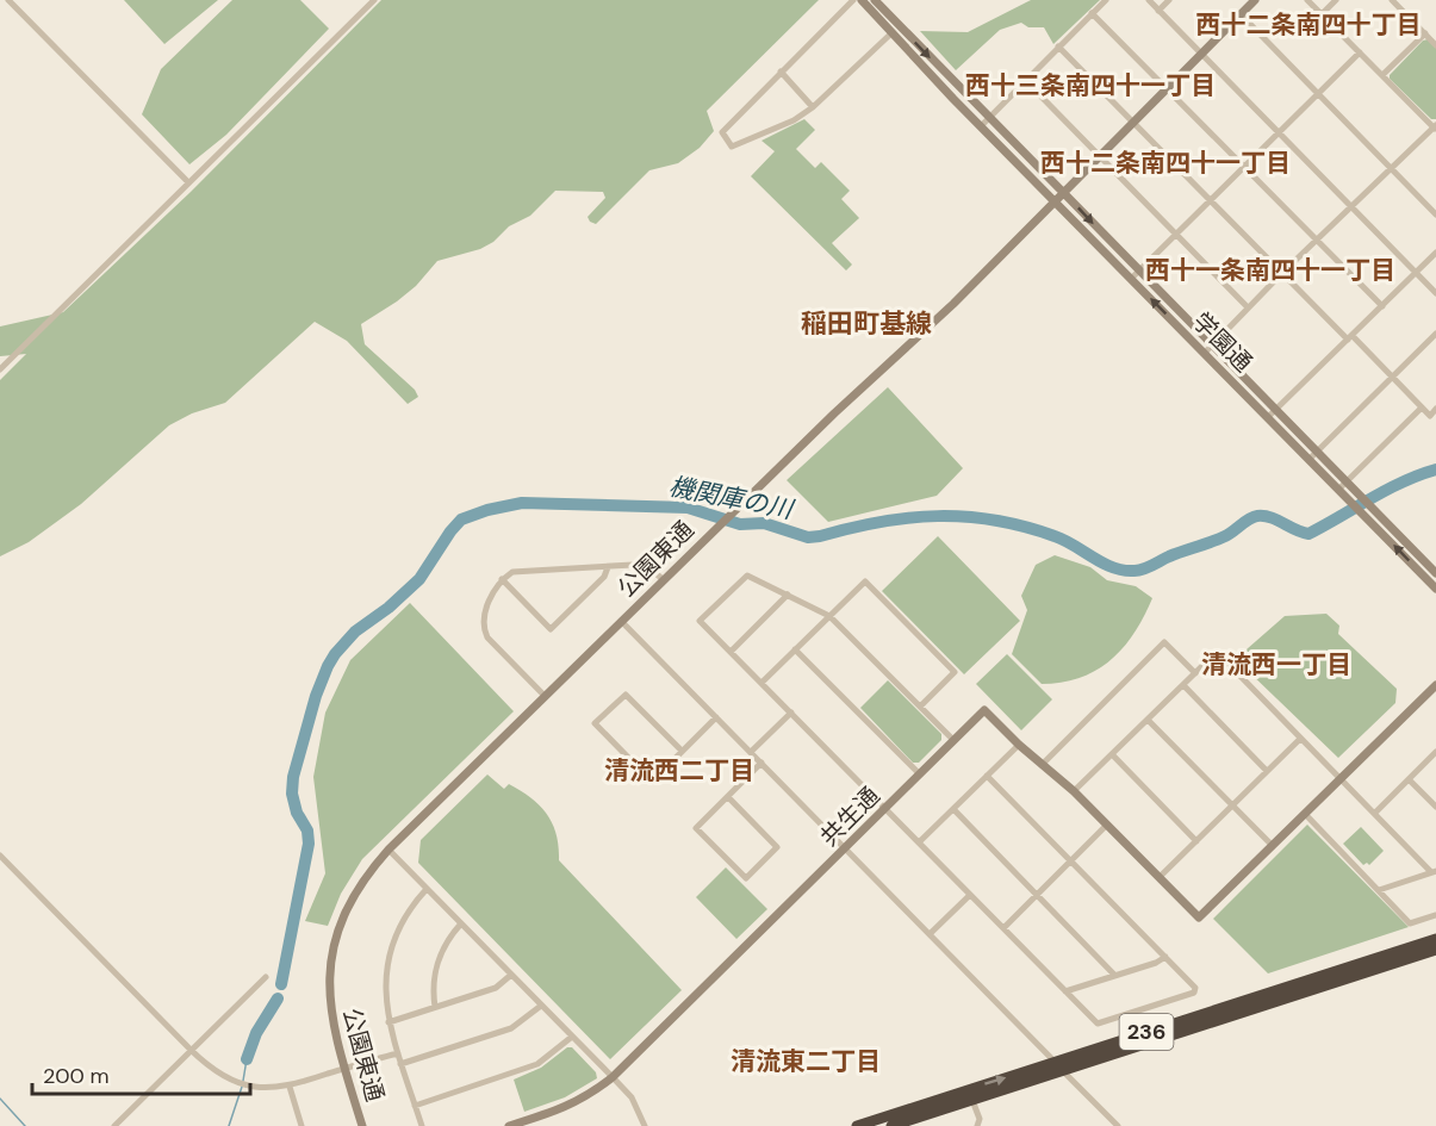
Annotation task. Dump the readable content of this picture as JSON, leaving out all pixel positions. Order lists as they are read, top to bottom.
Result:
{
  "streets": {
    "highway": ["236"],
    "street": ["学園通", "公園東通", "共生通"]
  },
  "crossings": [
    ["学園通", "公園東通"]
  ],
  "districts": [
    "西十二条南四十丁目",
    "西十三条南四十一丁目",
    "西十二条南四十一丁目",
    "西十一条南四十一丁目",
    "稲田町基線",
    "清流西一丁目",
    "清流西二丁目",
    "清流東二丁目"
  ],
  "water": ["機関庫の川"],
  "scale_bar": "200 m"
}
